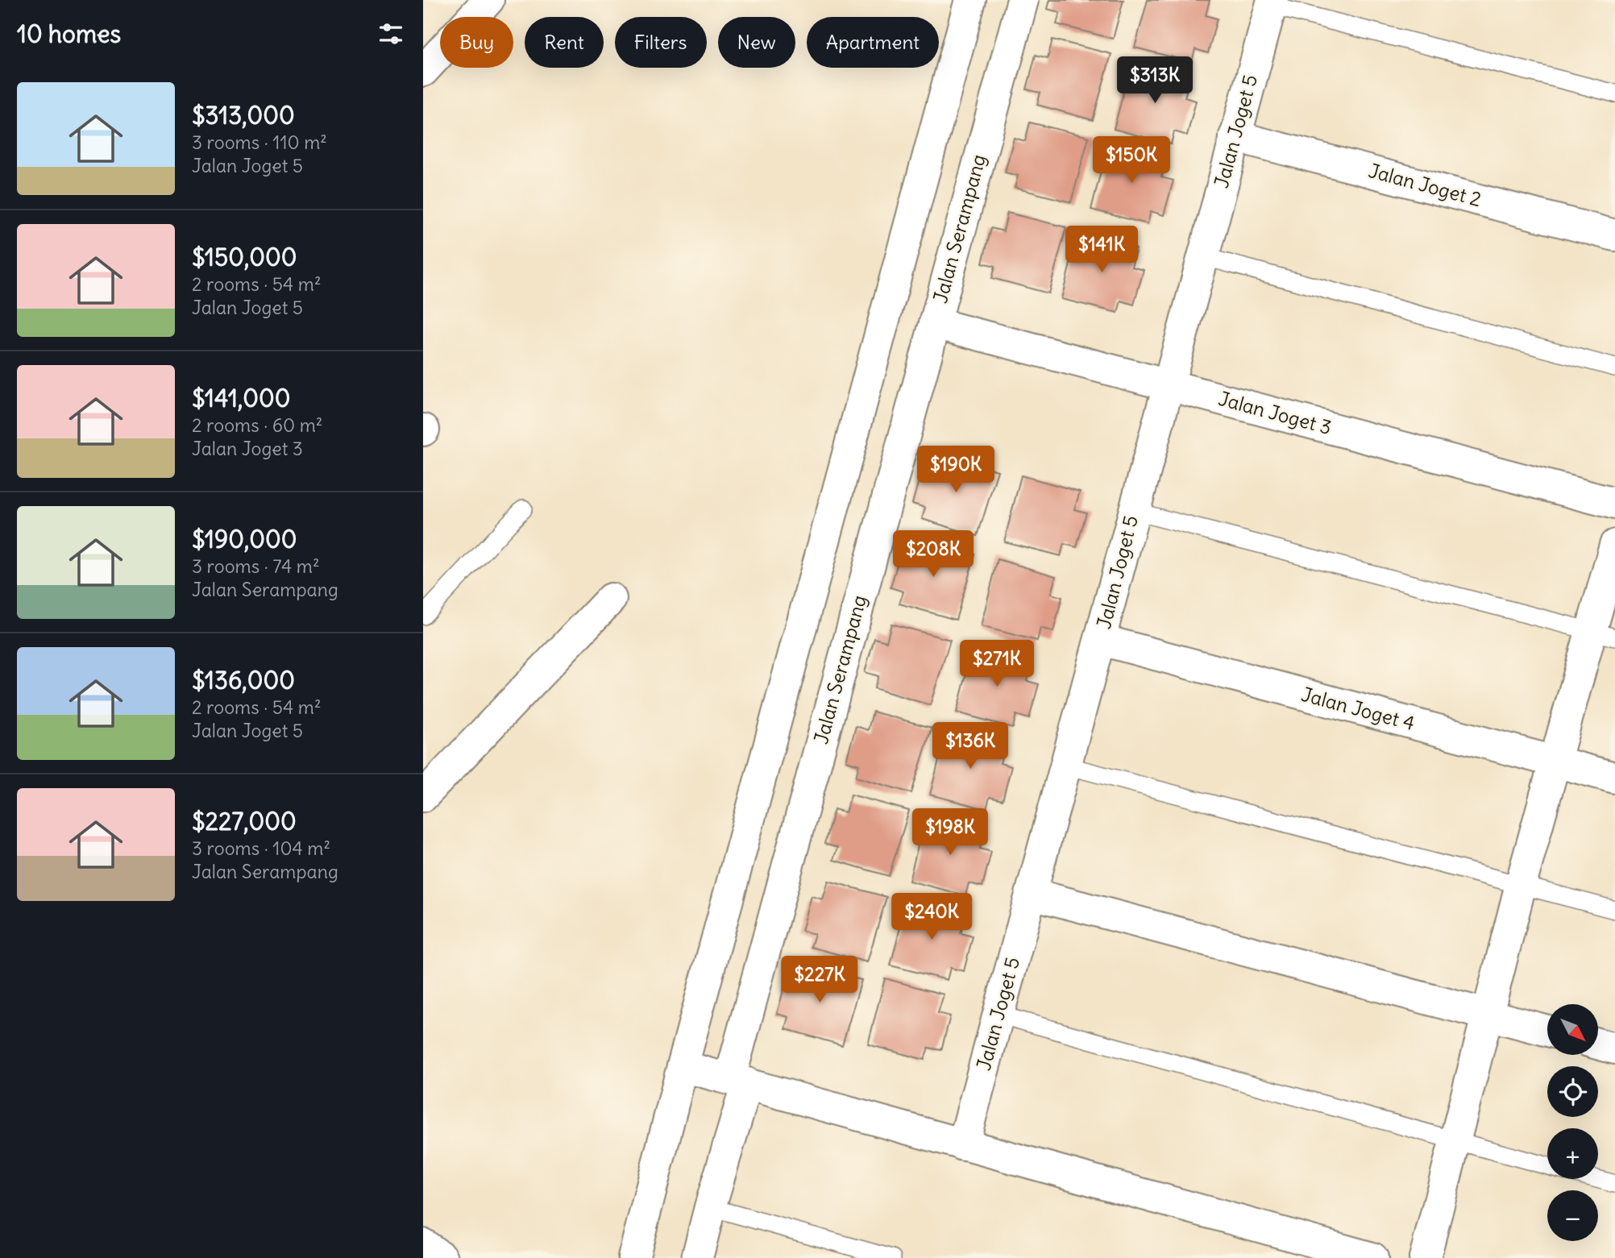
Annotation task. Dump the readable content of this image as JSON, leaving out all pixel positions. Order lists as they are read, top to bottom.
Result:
{
  "streets": {
    "street": [
      "Jalan Joget 5",
      "Jalan Joget 2",
      "Jalan Serampang",
      "Jalan Joget 3",
      "Jalan Joget 4"
    ]
  },
  "crossings": [
    ["Jalan Joget 5", "Jalan Joget 2"],
    ["Jalan Joget 5", "Jalan Joget 3"],
    ["Jalan Joget 5", "Jalan Joget 4"],
    ["Jalan Serampang", "Jalan Joget 3"]
  ],
  "north": "bottom right",
  "page": {
    "heading": "10 homes",
    "chip": [
      "Buy",
      "Rent",
      "Filters",
      "New",
      "Apartment"
    ],
    "price": [
      "$313K",
      "$150K",
      "$141K",
      "$190K",
      "$208K",
      "$271K",
      "$136K",
      "$198K",
      "$240K",
      "$227K"
    ],
    "list": [
      {
        "name": "$313,000",
        "note": "3 rooms · 110 m² · Jalan Joget 5"
      },
      {
        "name": "$150,000",
        "note": "2 rooms · 54 m² · Jalan Joget 5"
      },
      {
        "name": "$141,000",
        "note": "2 rooms · 60 m² · Jalan Joget 3"
      },
      {
        "name": "$190,000",
        "note": "3 rooms · 74 m² · Jalan Serampang"
      },
      {
        "name": "$136,000",
        "note": "2 rooms · 54 m² · Jalan Joget 5"
      },
      {
        "name": "$227,000",
        "note": "3 rooms · 104 m² · Jalan Serampang"
      }
    ],
    "map_buttons": ["+", "−"]
  }
}
